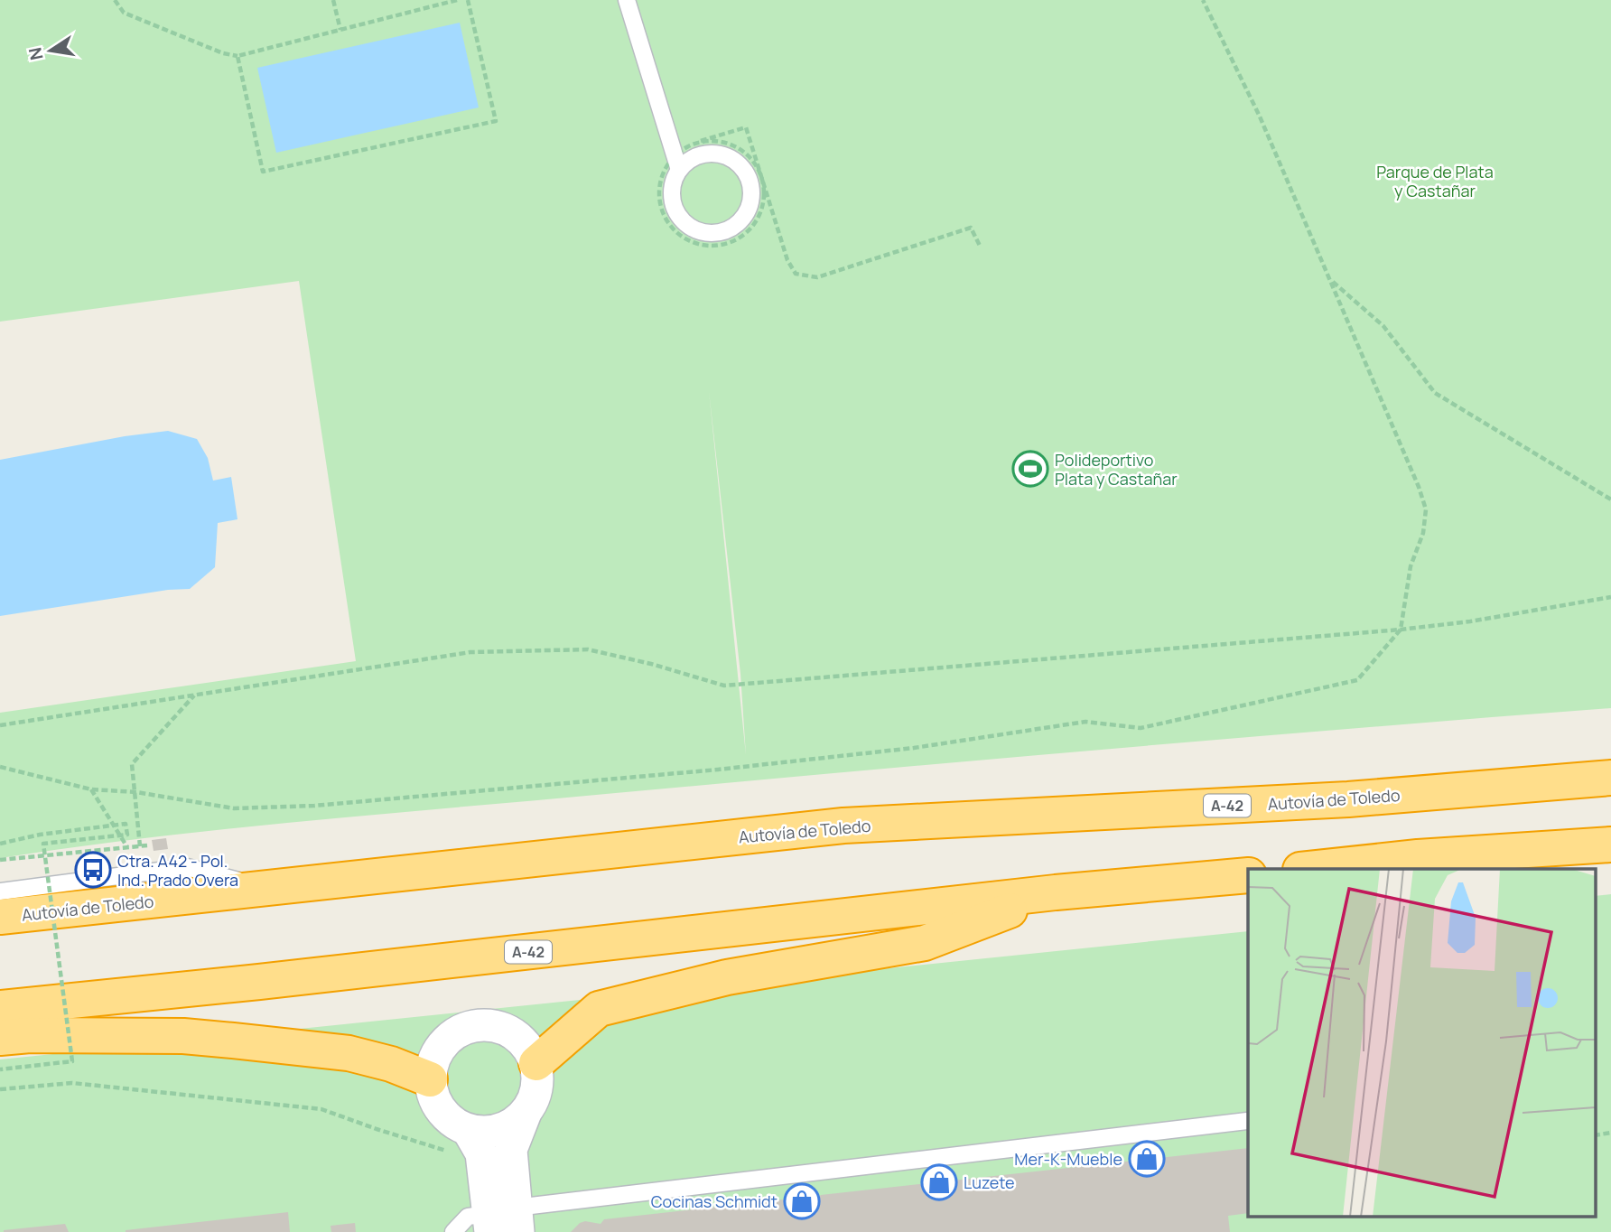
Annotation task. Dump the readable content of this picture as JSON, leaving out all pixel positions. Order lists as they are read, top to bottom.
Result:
{
  "streets": {
    "highway": ["Autovía de Toledo", "A-42"]
  },
  "parks": ["Parque de Plata y Castañar"],
  "places": {
    "sports": ["Polideportivo Plata y Castañar"],
    "bus stop": ["Ctra. A42 - Pol. Ind. Prado Overa"],
    "shop": ["Mer-K-Mueble", "Luzete", "Cocinas Schmidt"]
  },
  "north": "left"
}
